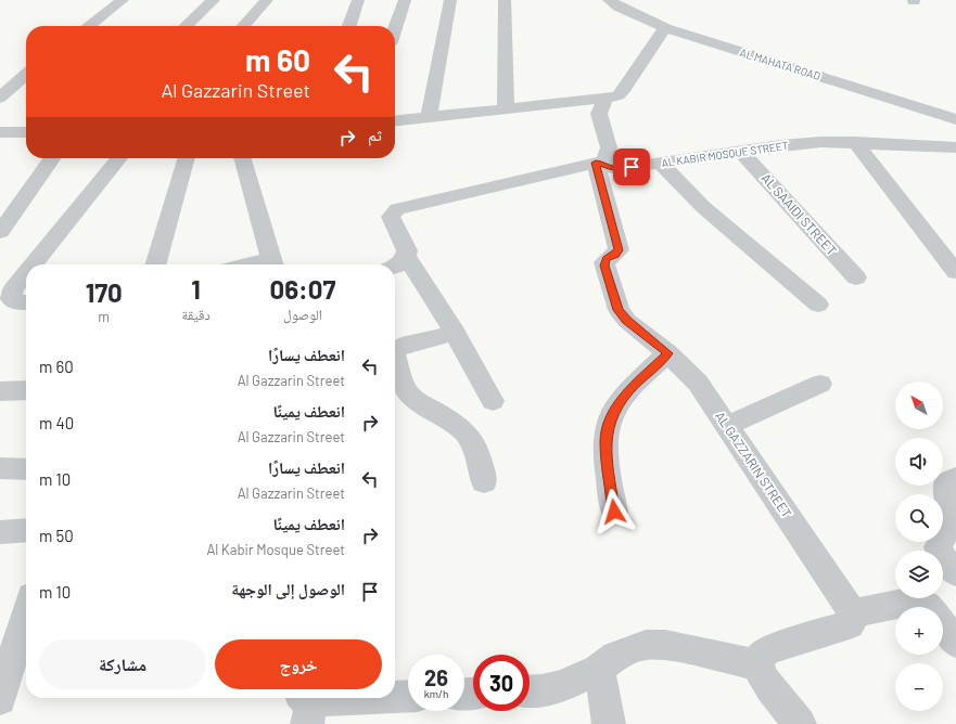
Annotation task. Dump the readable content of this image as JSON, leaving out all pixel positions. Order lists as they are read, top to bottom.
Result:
{
  "streets": {
    "street": [
      "AL MAHATA ROAD",
      "AL KABIR MOSQUE STREET",
      "AL SAAIDI STREET",
      "AL GAZZARIN STREET"
    ]
  },
  "crossings": [
    ["AL KABIR MOSQUE STREET", "AL SAAIDI STREET"],
    ["AL KABIR MOSQUE STREET", "AL GAZZARIN STREET"]
  ],
  "north": "top left",
  "page": {
    "turn": ["60 m", "Al Gazzarin Street"],
    "then": "ثم",
    "eta": [
      "06:07",
      "الوصول",
      "1",
      "دقيقة",
      "170",
      "m"
    ],
    "list": [
      {
        "name": "انعطف يسارًا",
        "note": "Al Gazzarin Street",
        "value": "60 m"
      },
      {
        "name": "انعطف يمينًا",
        "note": "Al Gazzarin Street",
        "value": "40 m"
      },
      {
        "name": "انعطف يسارًا",
        "note": "Al Gazzarin Street",
        "value": "10 m"
      },
      {
        "name": "انعطف يمينًا",
        "note": "Al Kabir Mosque Street",
        "value": "50 m"
      },
      {
        "name": "الوصول إلى الوجهة",
        "value": "10 m"
      }
    ],
    "map_buttons": ["+", "−"],
    "buttons": ["خروج", "مشاركة"],
    "speed": "26 km/h",
    "limit": "30"
  }
}
